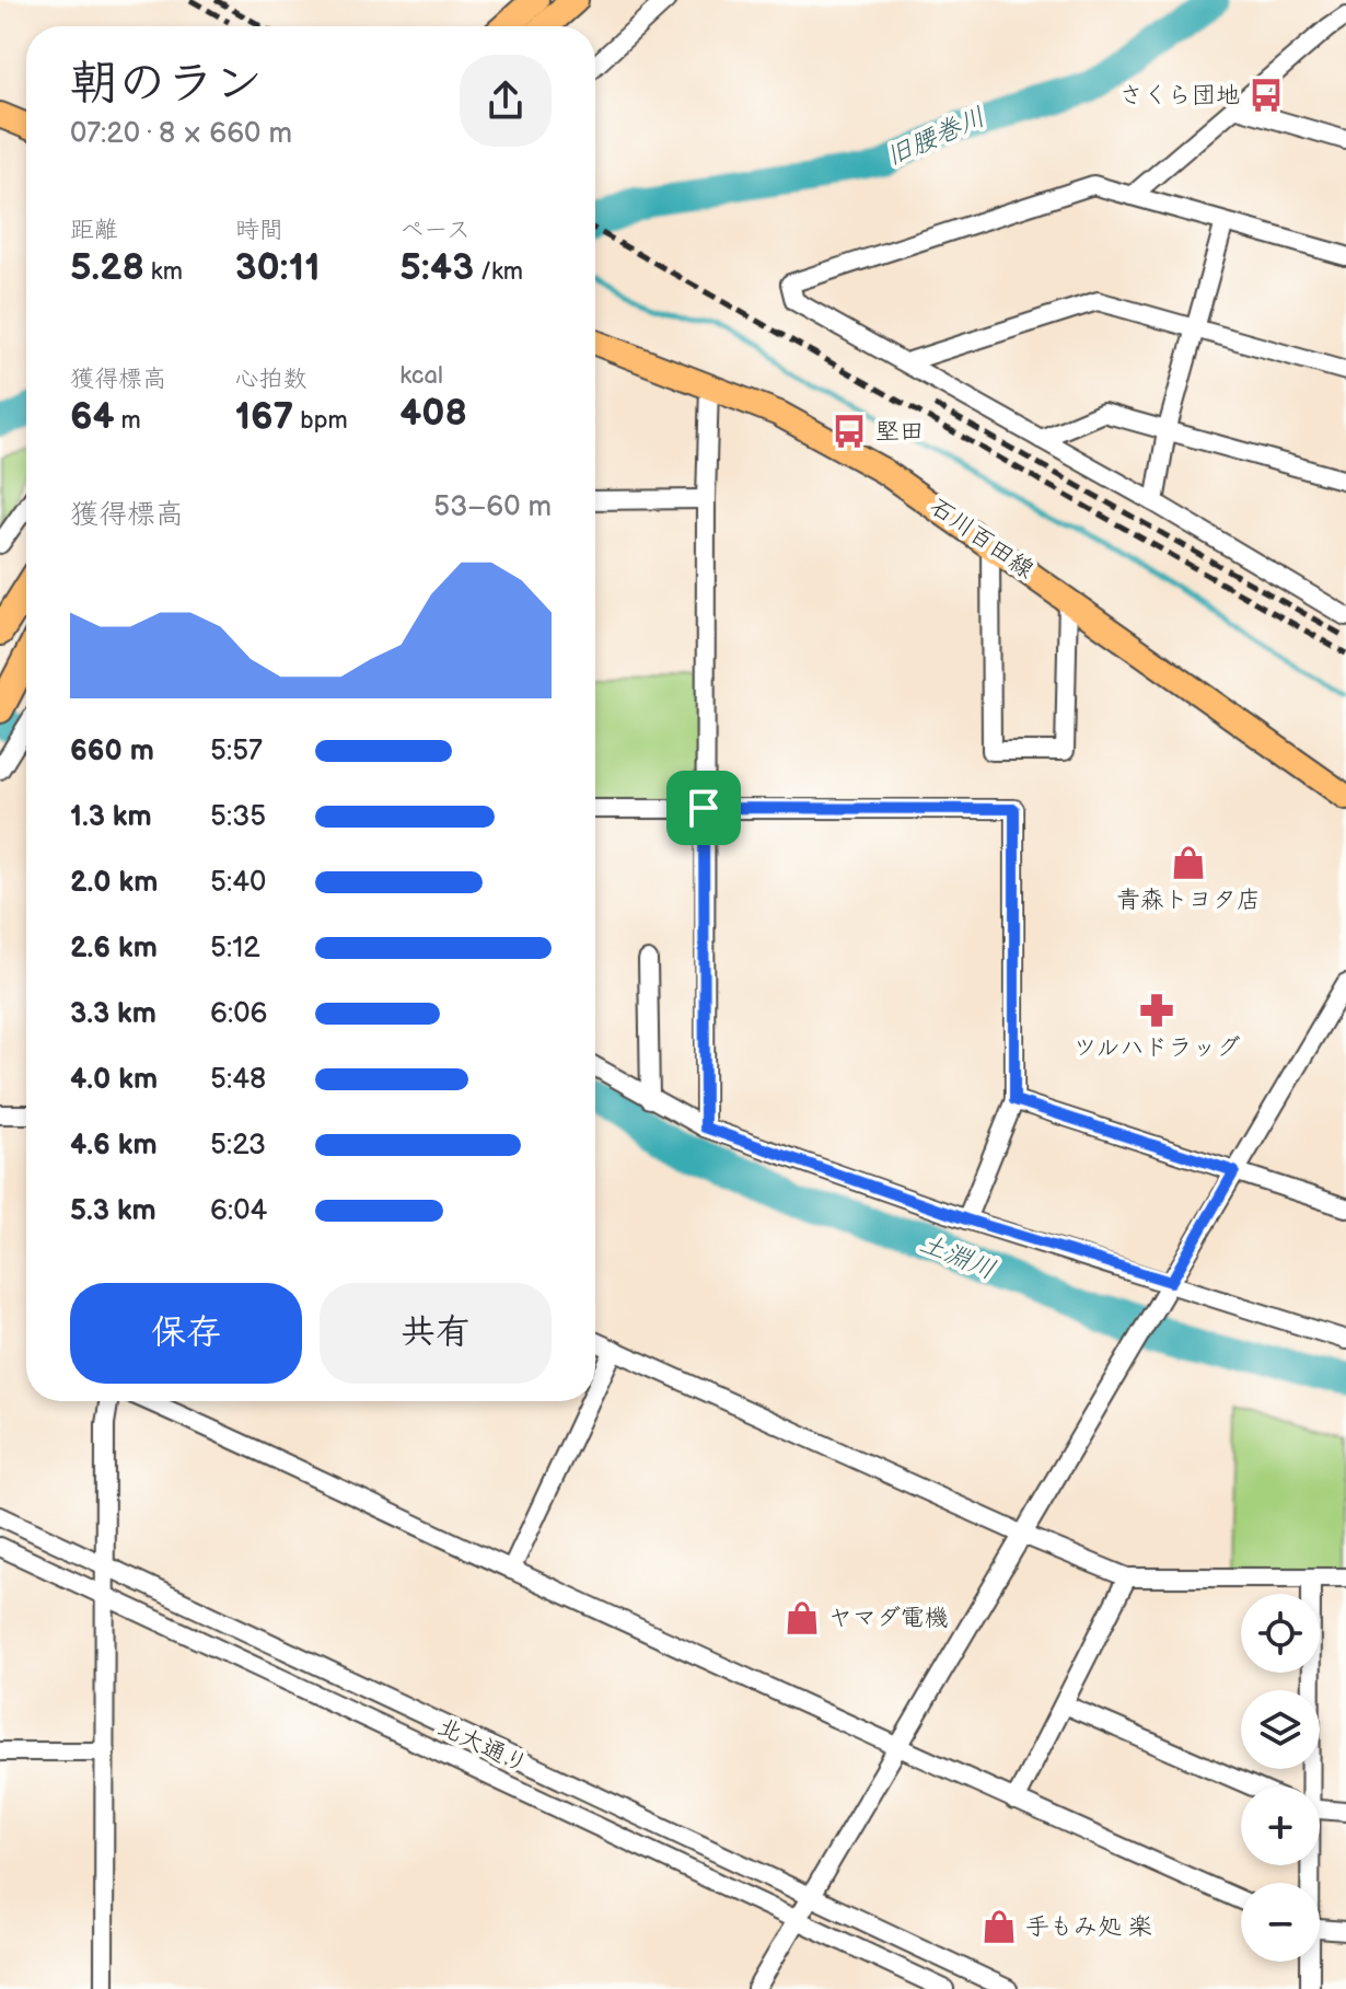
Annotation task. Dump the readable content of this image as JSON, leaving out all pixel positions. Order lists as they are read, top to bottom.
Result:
{
  "streets": {
    "main road": ["石川百田線"],
    "street": ["北大通り"]
  },
  "water": ["旧腰巻川", "土淵川"],
  "places": {
    "bus stop": ["さくら団地", "堅田"],
    "shop": ["青森トヨタ店", "ヤマダ電機", "手もみ処 楽"],
    "pharmacy": ["ツルハドラッグ"]
  },
  "page": {
    "heading": ["朝のラン", "07:20 · 8 × 660 m"],
    "stats": [
      ["距離", "5.28 km"],
      ["時間", "30:11"],
      ["ペース", "5:43 /km"],
      ["獲得標高", "64 m"],
      ["心拍数", "167 bpm"],
      ["kcal", "408"]
    ],
    "chart": ["獲得標高", "53–60 m"],
    "list": [
      {
        "name": "660 m",
        "note": "5:57"
      },
      {
        "name": "1.3 km",
        "note": "5:35"
      },
      {
        "name": "2.0 km",
        "note": "5:40"
      },
      {
        "name": "2.6 km",
        "note": "5:12"
      },
      {
        "name": "3.3 km",
        "note": "6:06"
      },
      {
        "name": "4.0 km",
        "note": "5:48"
      },
      {
        "name": "4.6 km",
        "note": "5:23"
      },
      {
        "name": "5.3 km",
        "note": "6:04"
      }
    ],
    "buttons": ["保存", "共有"],
    "map_buttons": ["+", "−"]
  }
}
